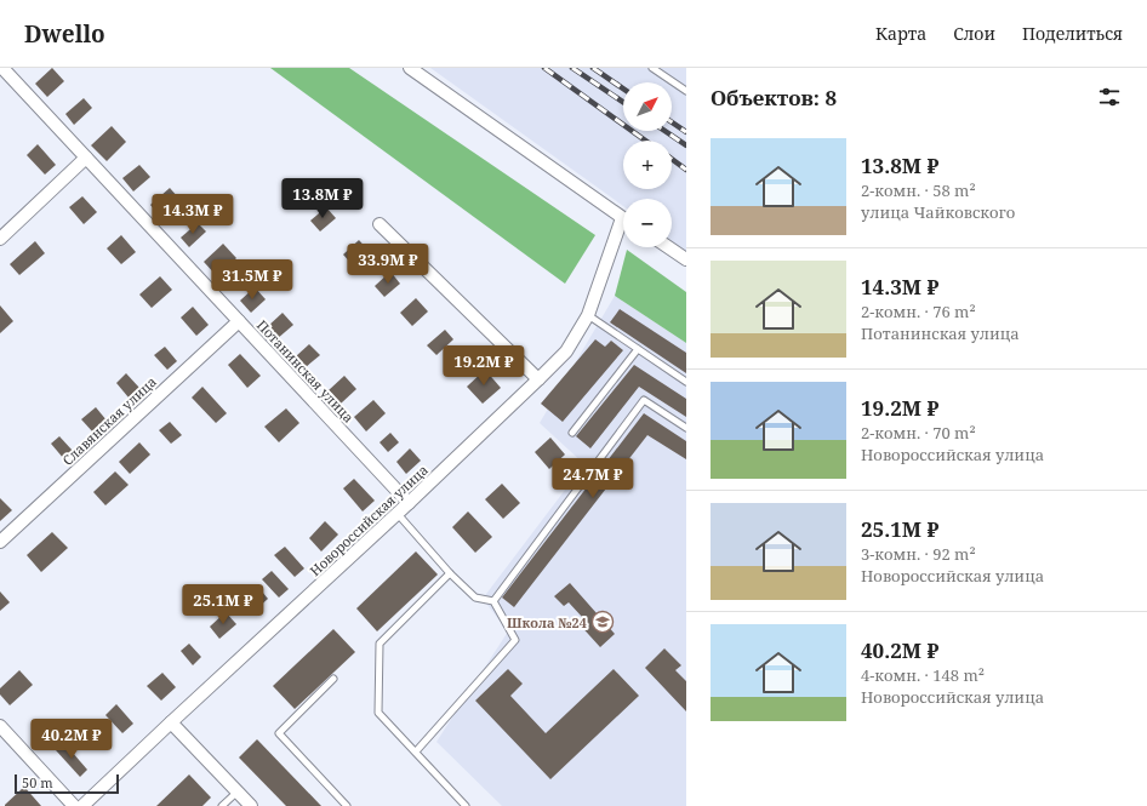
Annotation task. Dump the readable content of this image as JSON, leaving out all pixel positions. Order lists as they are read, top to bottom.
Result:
{
  "streets": {
    "street": ["Потанинская улица", "Славянская улица", "Новороссийская улица"]
  },
  "crossings": [
    ["Потанинская улица", "Славянская улица"],
    ["Потанинская улица", "Новороссийская улица"]
  ],
  "places": {
    "school or university": ["Школа №24"]
  },
  "scale_bar": "50 m",
  "north": "top right",
  "page": {
    "header": "Dwello",
    "nav": ["Карта", "Слои", "Поделиться"],
    "heading": "Объектов: 8",
    "map_buttons": ["+", "−"],
    "list": [
      {
        "name": "13.8M ₽",
        "note": "2-комн. · 58 m² · улица Чайковского"
      },
      {
        "name": "14.3M ₽",
        "note": "2-комн. · 76 m² · Потанинская улица"
      },
      {
        "name": "19.2M ₽",
        "note": "2-комн. · 70 m² · Новороссийская улица"
      },
      {
        "name": "25.1M ₽",
        "note": "3-комн. · 92 m² · Новороссийская улица"
      },
      {
        "name": "40.2M ₽",
        "note": "4-комн. · 148 m² · Новороссийская улица"
      }
    ],
    "price": [
      "13.8M ₽",
      "14.3M ₽",
      "33.9M ₽",
      "31.5M ₽",
      "19.2M ₽",
      "24.7M ₽",
      "25.1M ₽",
      "40.2M ₽"
    ],
    "scale": "50 m"
  }
}
